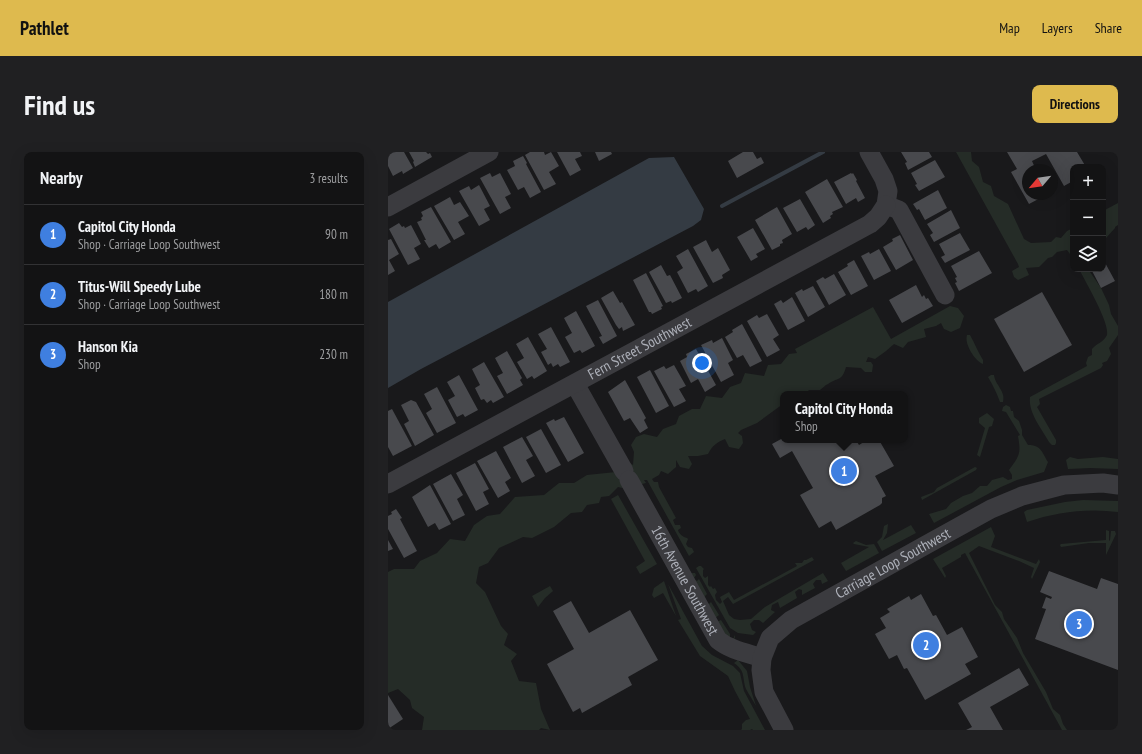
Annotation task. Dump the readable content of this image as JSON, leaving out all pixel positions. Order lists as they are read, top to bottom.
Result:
{
  "streets": {
    "street": ["Fern Street Southwest", "Carriage Loop Southwest", "16th Avenue Southwest"]
  },
  "crossings": [
    ["Fern Street Southwest", "16th Avenue Southwest"],
    ["Carriage Loop Southwest", "16th Avenue Southwest"]
  ],
  "north": "bottom left",
  "page": {
    "header": "Pathlet",
    "nav": ["Map", "Layers", "Share"],
    "buttons": "Directions",
    "title": "Find us",
    "heading": ["Nearby", "3 results"],
    "map_buttons": ["+", "−"],
    "list": [
      {
        "mark": "1",
        "name": "Capitol City Honda",
        "note": "Shop · Carriage Loop Southwest",
        "value": "90 m"
      },
      {
        "mark": "2",
        "name": "Titus-Will Speedy Lube",
        "note": "Shop · Carriage Loop Southwest",
        "value": "180 m"
      },
      {
        "mark": "3",
        "name": "Hanson Kia",
        "note": "Shop",
        "value": "230 m"
      }
    ],
    "popup": ["Capitol City Honda", "Shop"],
    "pins": ["1", "3", "2"]
  }
}
